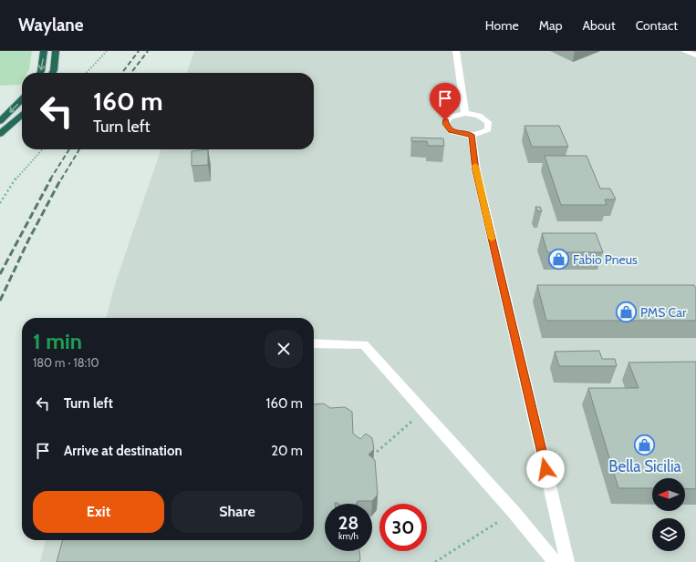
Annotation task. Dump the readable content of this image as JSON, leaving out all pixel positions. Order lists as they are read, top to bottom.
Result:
{
  "places": {
    "shop": ["Fabio Pneus", "PMS Car", "Bella Sicilia"]
  },
  "north": "left",
  "page": {
    "header": "Waylane",
    "nav": [
      "Home",
      "Map",
      "About",
      "Contact"
    ],
    "turn": ["160 m", "Turn left"],
    "heading": ["1 min", "180 m · 18:10"],
    "list": [
      {
        "name": "Turn left",
        "value": "160 m"
      },
      {
        "name": "Arrive at destination",
        "value": "20 m"
      }
    ],
    "buttons": ["Exit", "Share"],
    "speed": "28 km/h",
    "limit": "30"
  }
}
